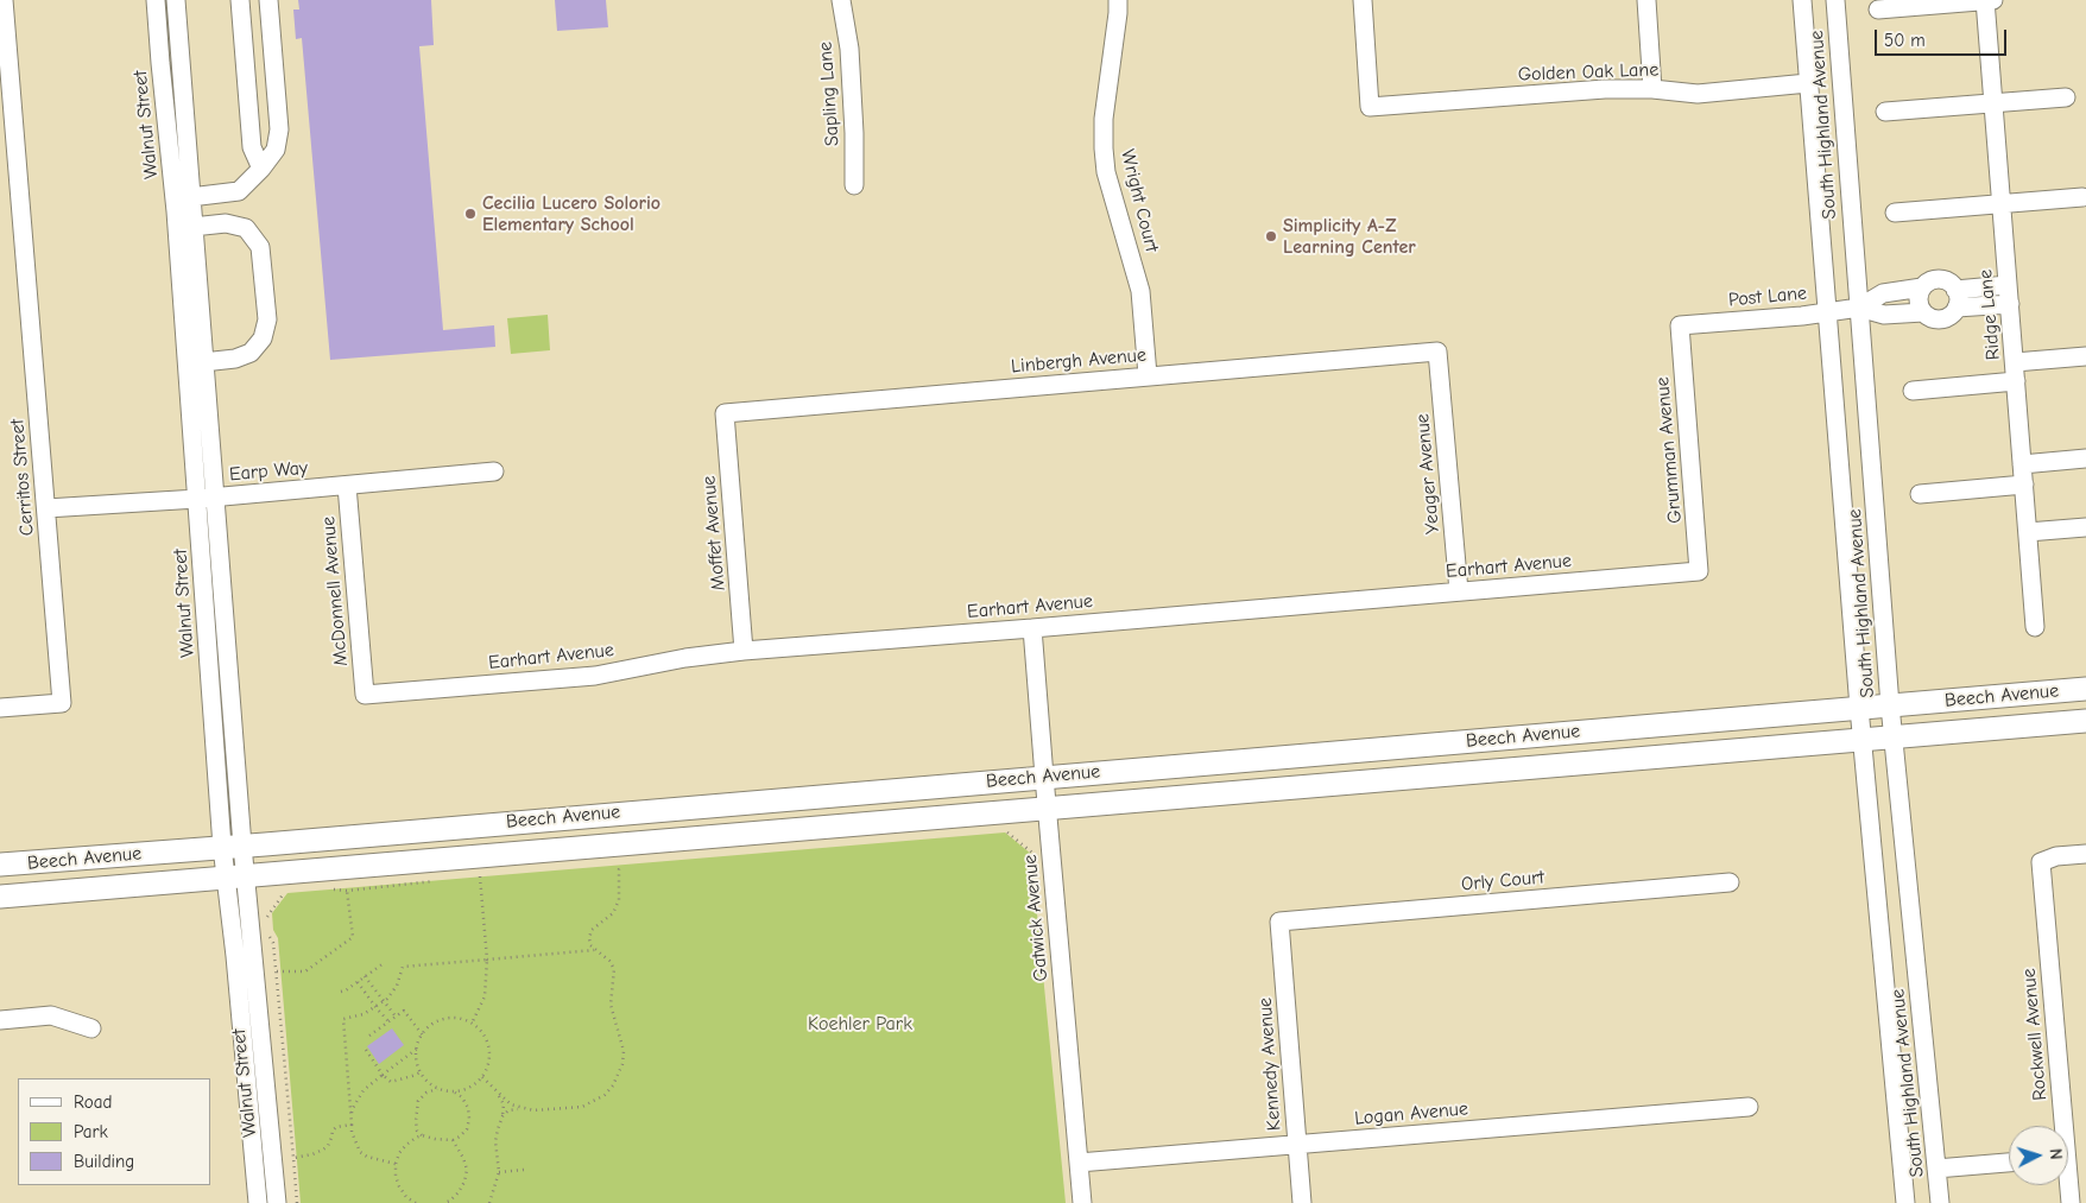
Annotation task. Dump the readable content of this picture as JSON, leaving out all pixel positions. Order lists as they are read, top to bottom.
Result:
{
  "streets": {
    "main road": ["Beech Avenue"],
    "street": [
      "Golden Oak Lane",
      "Sapling Lane",
      "Walnut Street",
      "South Highland Avenue",
      "Wright Court",
      "Post Lane",
      "Ridge Lane",
      "Linbergh Avenue",
      "Grumman Avenue",
      "Earp Way",
      "Yeager Avenue",
      "Cerritos Street",
      "Moffet Avenue",
      "Earhart Avenue",
      "McDonnell Avenue",
      "Orly Court",
      "Gatwick Avenue",
      "Rockwell Avenue",
      "Kennedy Avenue",
      "Logan Avenue"
    ]
  },
  "crossings": [
    ["Golden Oak Lane", "South Highland Avenue"],
    ["Walnut Street", "Earp Way"],
    ["Walnut Street", "Beech Avenue"],
    ["South Highland Avenue", "Post Lane"],
    ["South Highland Avenue", "Beech Avenue"],
    ["Wright Court", "Linbergh Avenue"],
    ["Post Lane", "Grumman Avenue"],
    ["Linbergh Avenue", "Yeager Avenue"],
    ["Linbergh Avenue", "Moffet Avenue"],
    ["Grumman Avenue", "Earhart Avenue"],
    ["Earp Way", "Cerritos Street"],
    ["Earp Way", "McDonnell Avenue"],
    ["Yeager Avenue", "Earhart Avenue"],
    ["Moffet Avenue", "Earhart Avenue"],
    ["Earhart Avenue", "McDonnell Avenue"],
    ["Earhart Avenue", "Gatwick Avenue"],
    ["Beech Avenue", "Gatwick Avenue"],
    ["Orly Court", "Kennedy Avenue"],
    ["Gatwick Avenue", "Logan Avenue"],
    ["Kennedy Avenue", "Logan Avenue"]
  ],
  "parks": ["Koehler Park"],
  "places": ["Cecilia Lucero Solorio Elementary School", "Simplicity A-Z Learning Center"],
  "legend": ["Road", "Park", "Building"],
  "scale_bar": "50 m",
  "north": "right"
}
